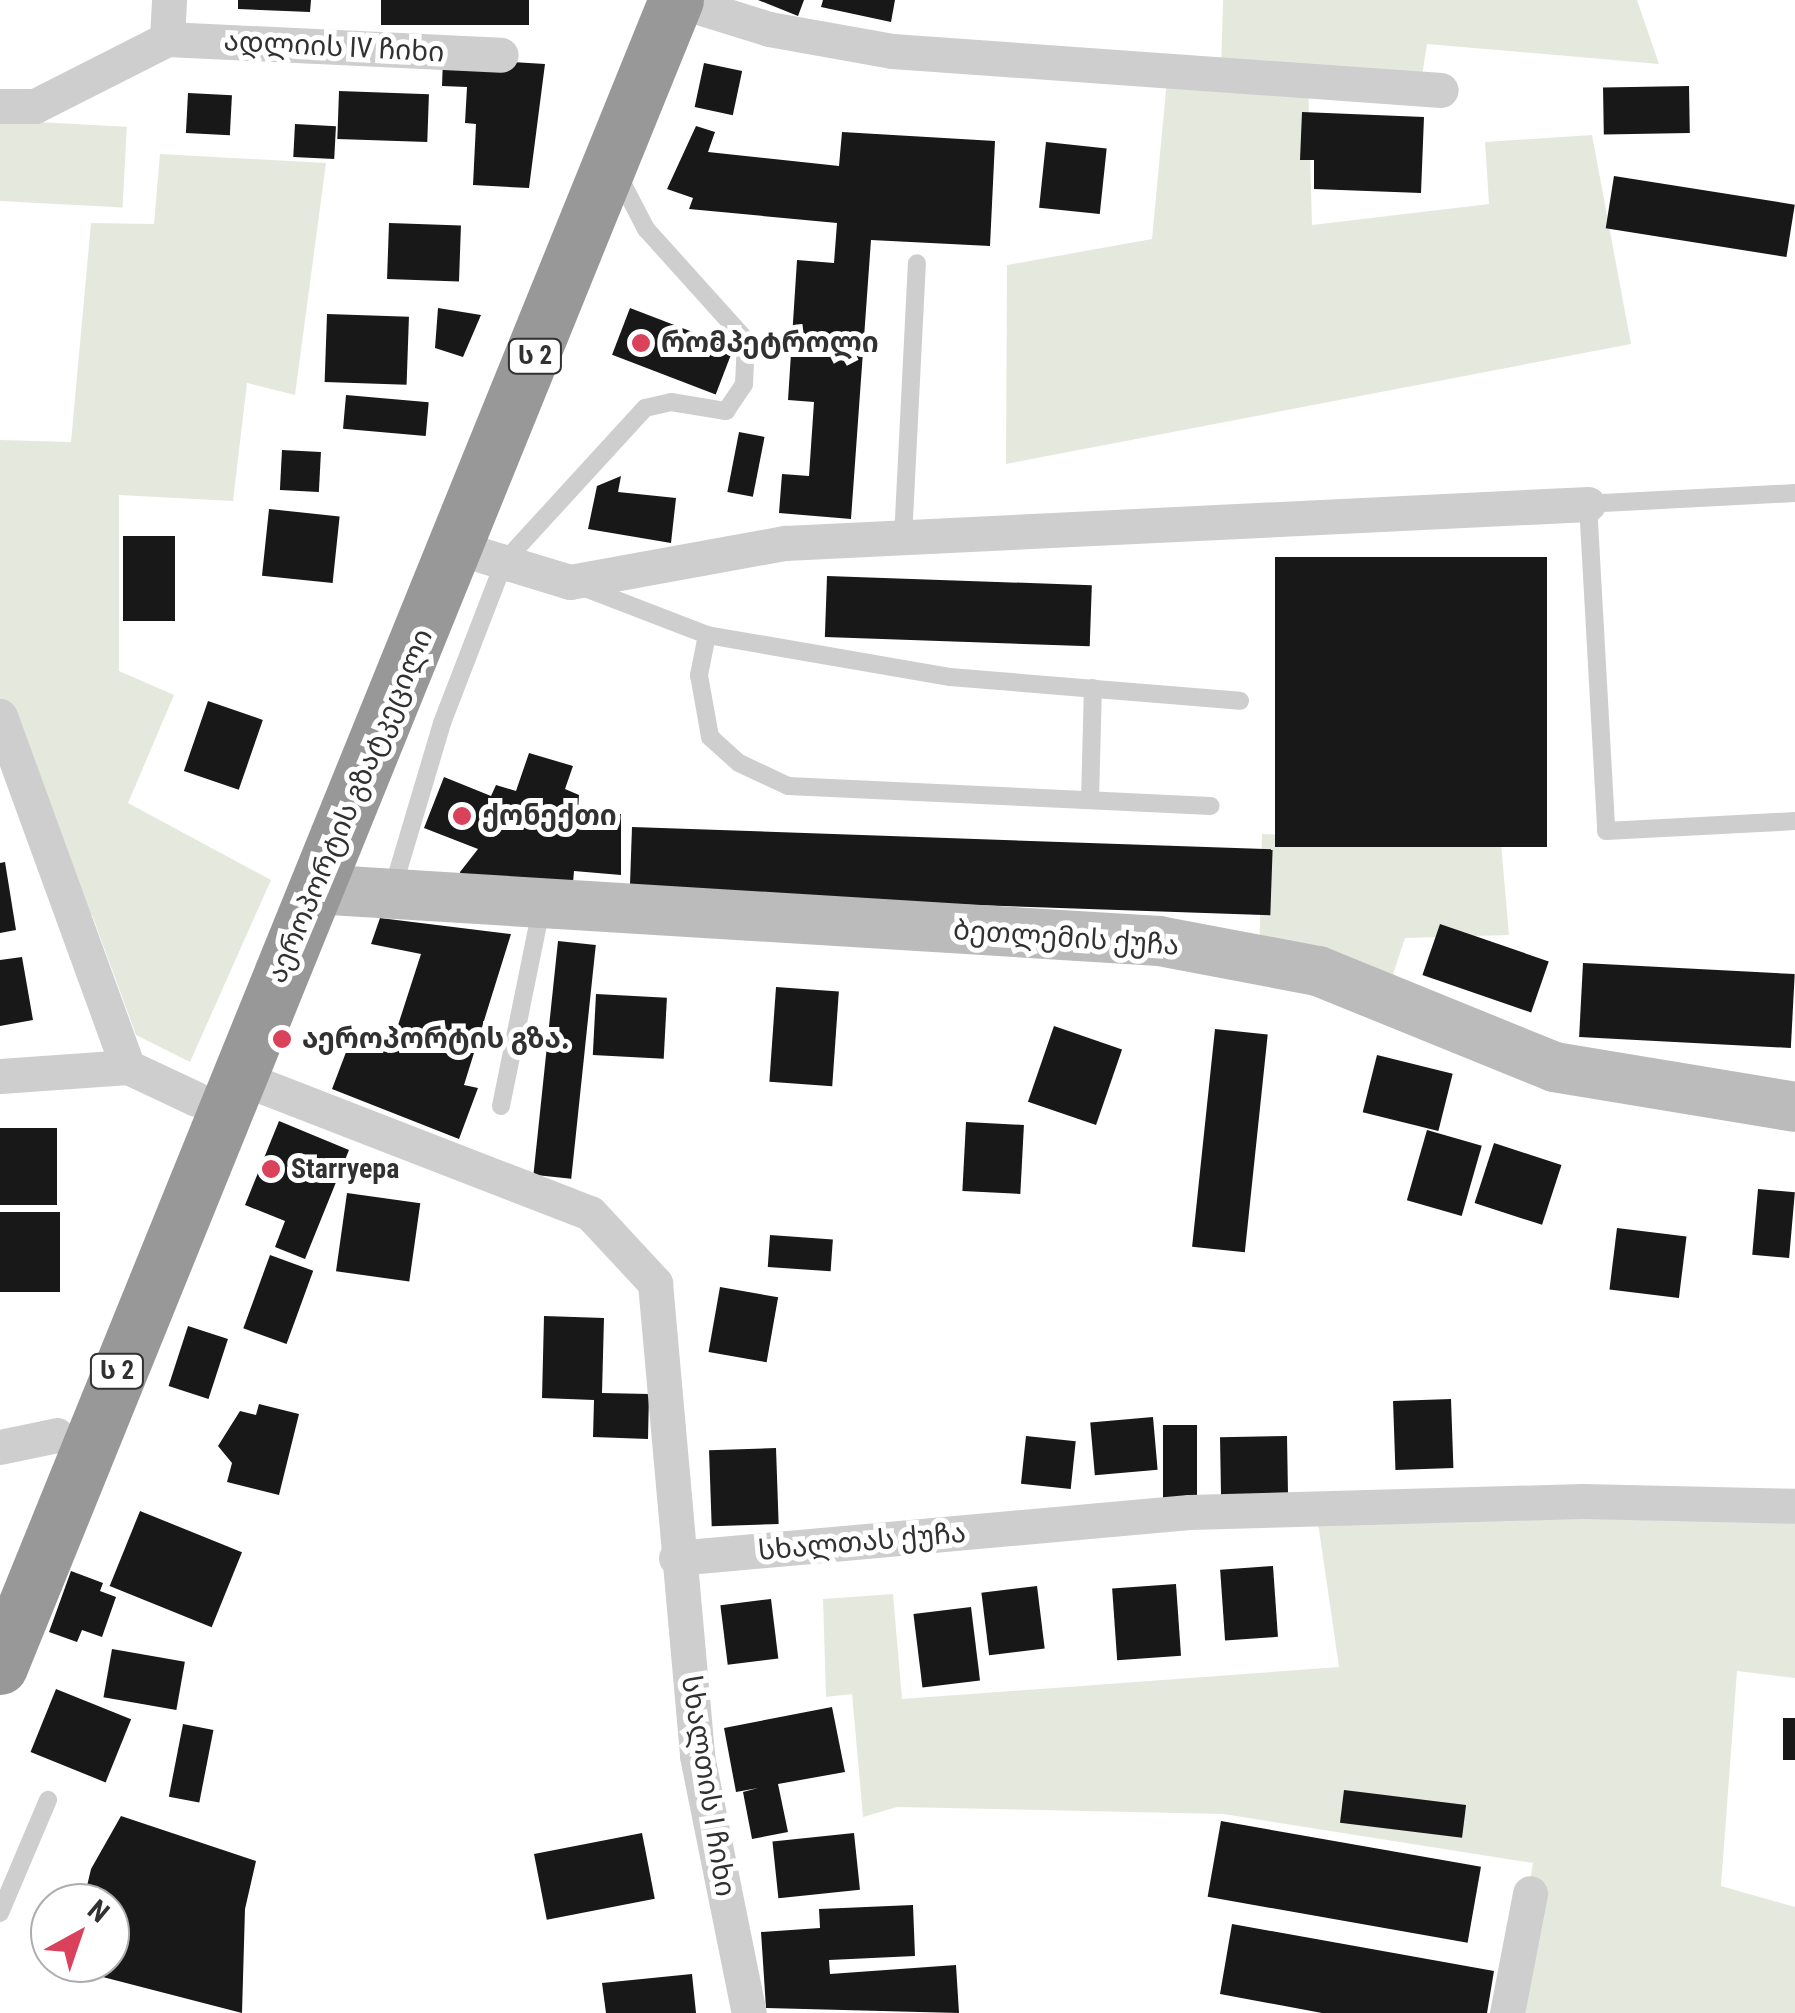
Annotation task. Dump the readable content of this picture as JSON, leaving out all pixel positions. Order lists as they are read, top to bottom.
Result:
{
  "streets": {
    "highway": ["ს 2", "აეროპორტის გზატკეცილი"],
    "street": [
      "ადლიის IV ჩიხი",
      "ბეთლემის ქუჩა",
      "სხალთას ქუჩა",
      "სხალთის I ჩიხი"
    ]
  },
  "crossings": [
    ["აეროპორტის გზატკეცილი", "ბეთლემის ქუჩა"],
    ["სხალთას ქუჩა", "სხალთის I ჩიხი"]
  ],
  "places": [
    "რომპეტროლი",
    "ქონექთი",
    "აეროპორტის გზა.",
    "Starryepa"
  ],
  "north": "top right"
}
